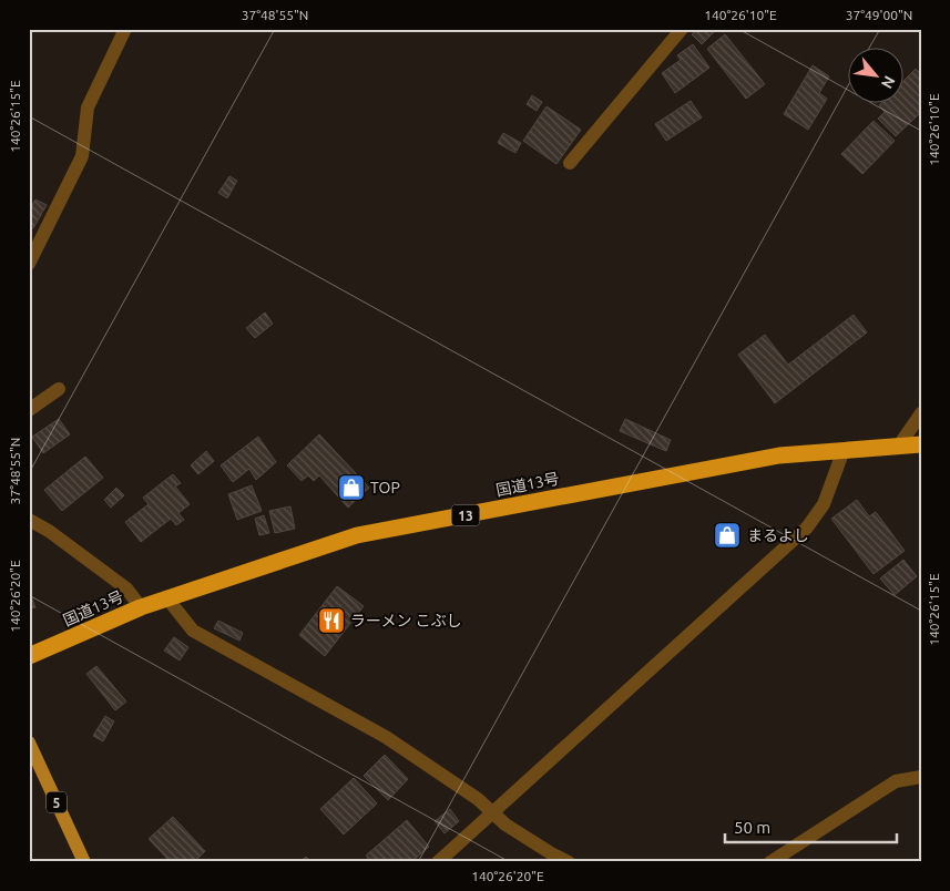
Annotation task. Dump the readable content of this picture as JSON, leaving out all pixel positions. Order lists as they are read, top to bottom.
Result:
{
  "streets": {
    "highway": ["国道13号", "13"],
    "main road": ["5"]
  },
  "places": {
    "shop": ["TOP", "まるよし"],
    "restaurant": ["ラーメン こぶし"]
  },
  "scale_bar": "50 m",
  "north": "bottom right",
  "coordinates": [
    "37°48'55\"N",
    "140°26'10\"E",
    "37°49'00\"N",
    "140°26'15\"E",
    "140°26'20\"E"
  ]
}
